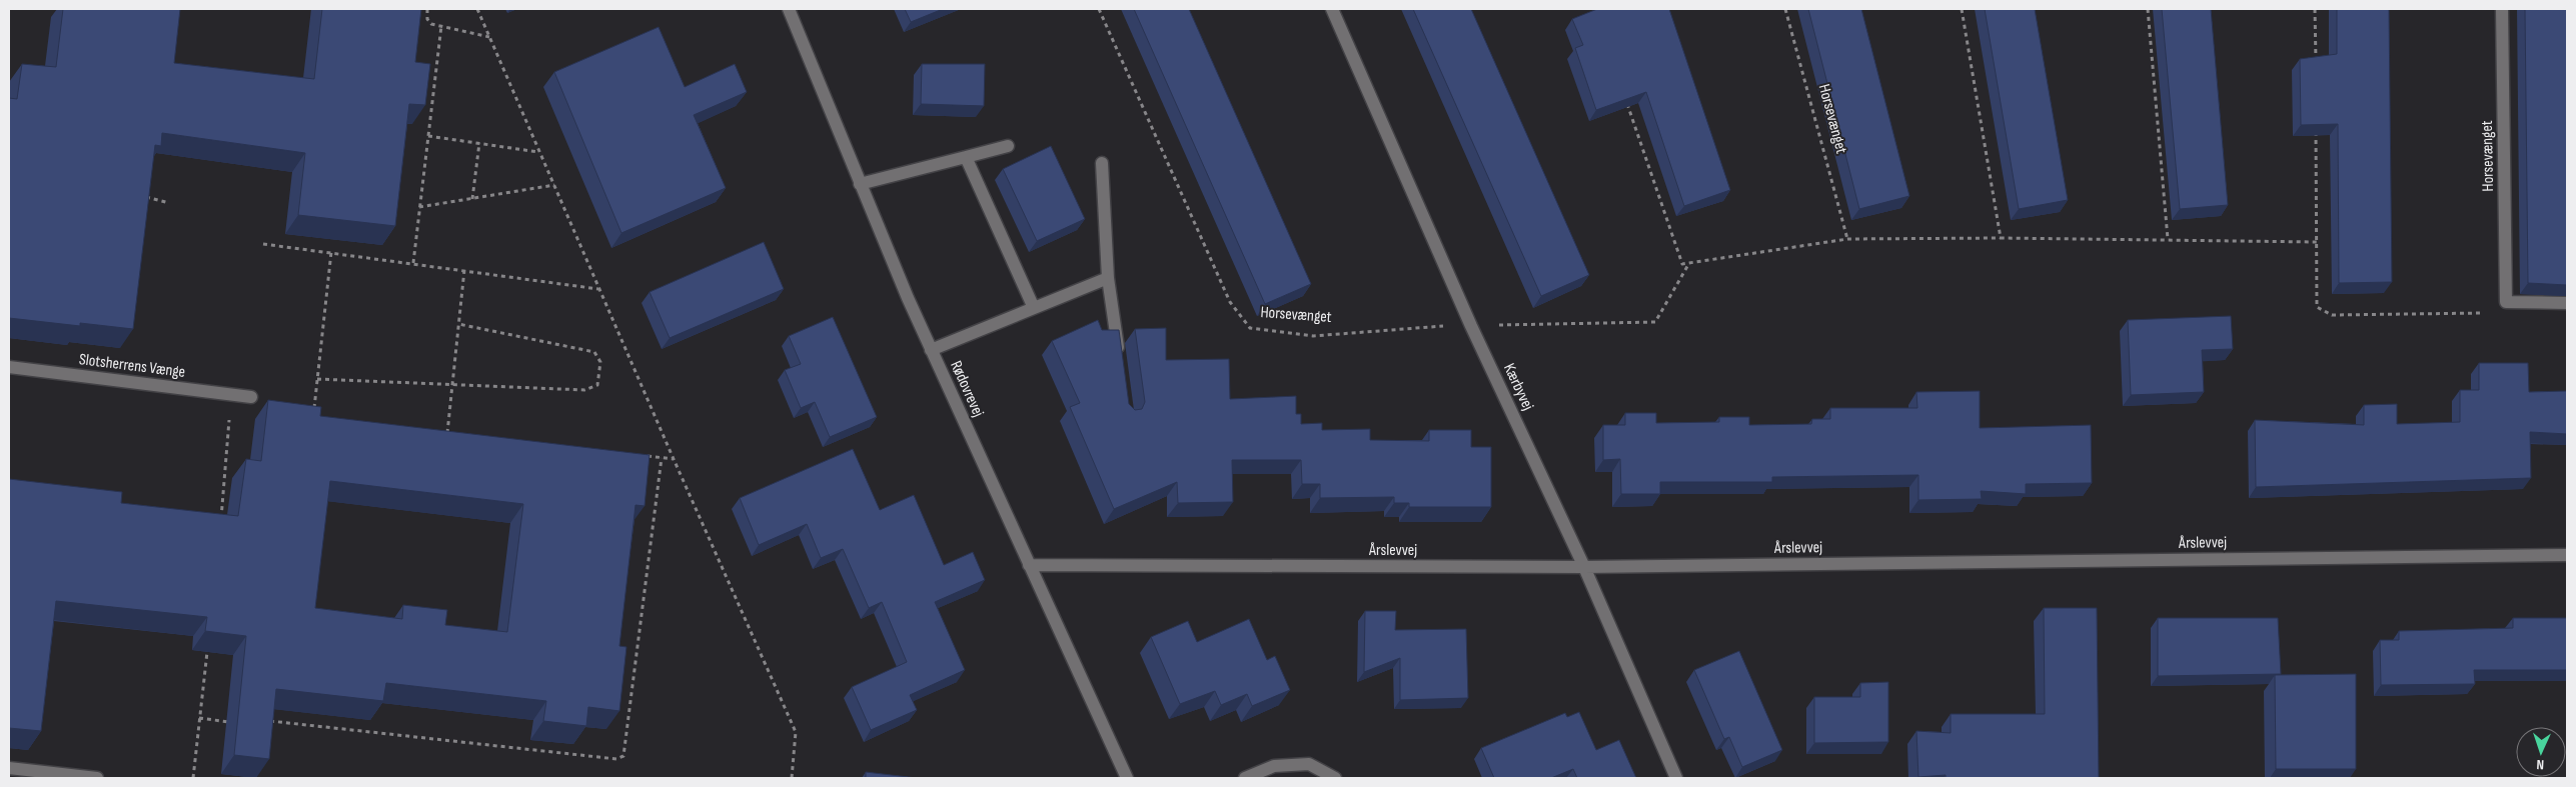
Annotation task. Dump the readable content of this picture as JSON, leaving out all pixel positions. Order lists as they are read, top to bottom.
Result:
{
  "streets": {
    "street": [
      "Horsevænget",
      "Slotsherrens Vænge",
      "Kærbyvej",
      "Rødovrevej",
      "Årslevvej"
    ]
  },
  "crossings": [
    ["Horsevænget", "Kærbyvej"],
    ["Kærbyvej", "Årslevvej"],
    ["Rødovrevej", "Årslevvej"]
  ],
  "north": "bottom"
}
